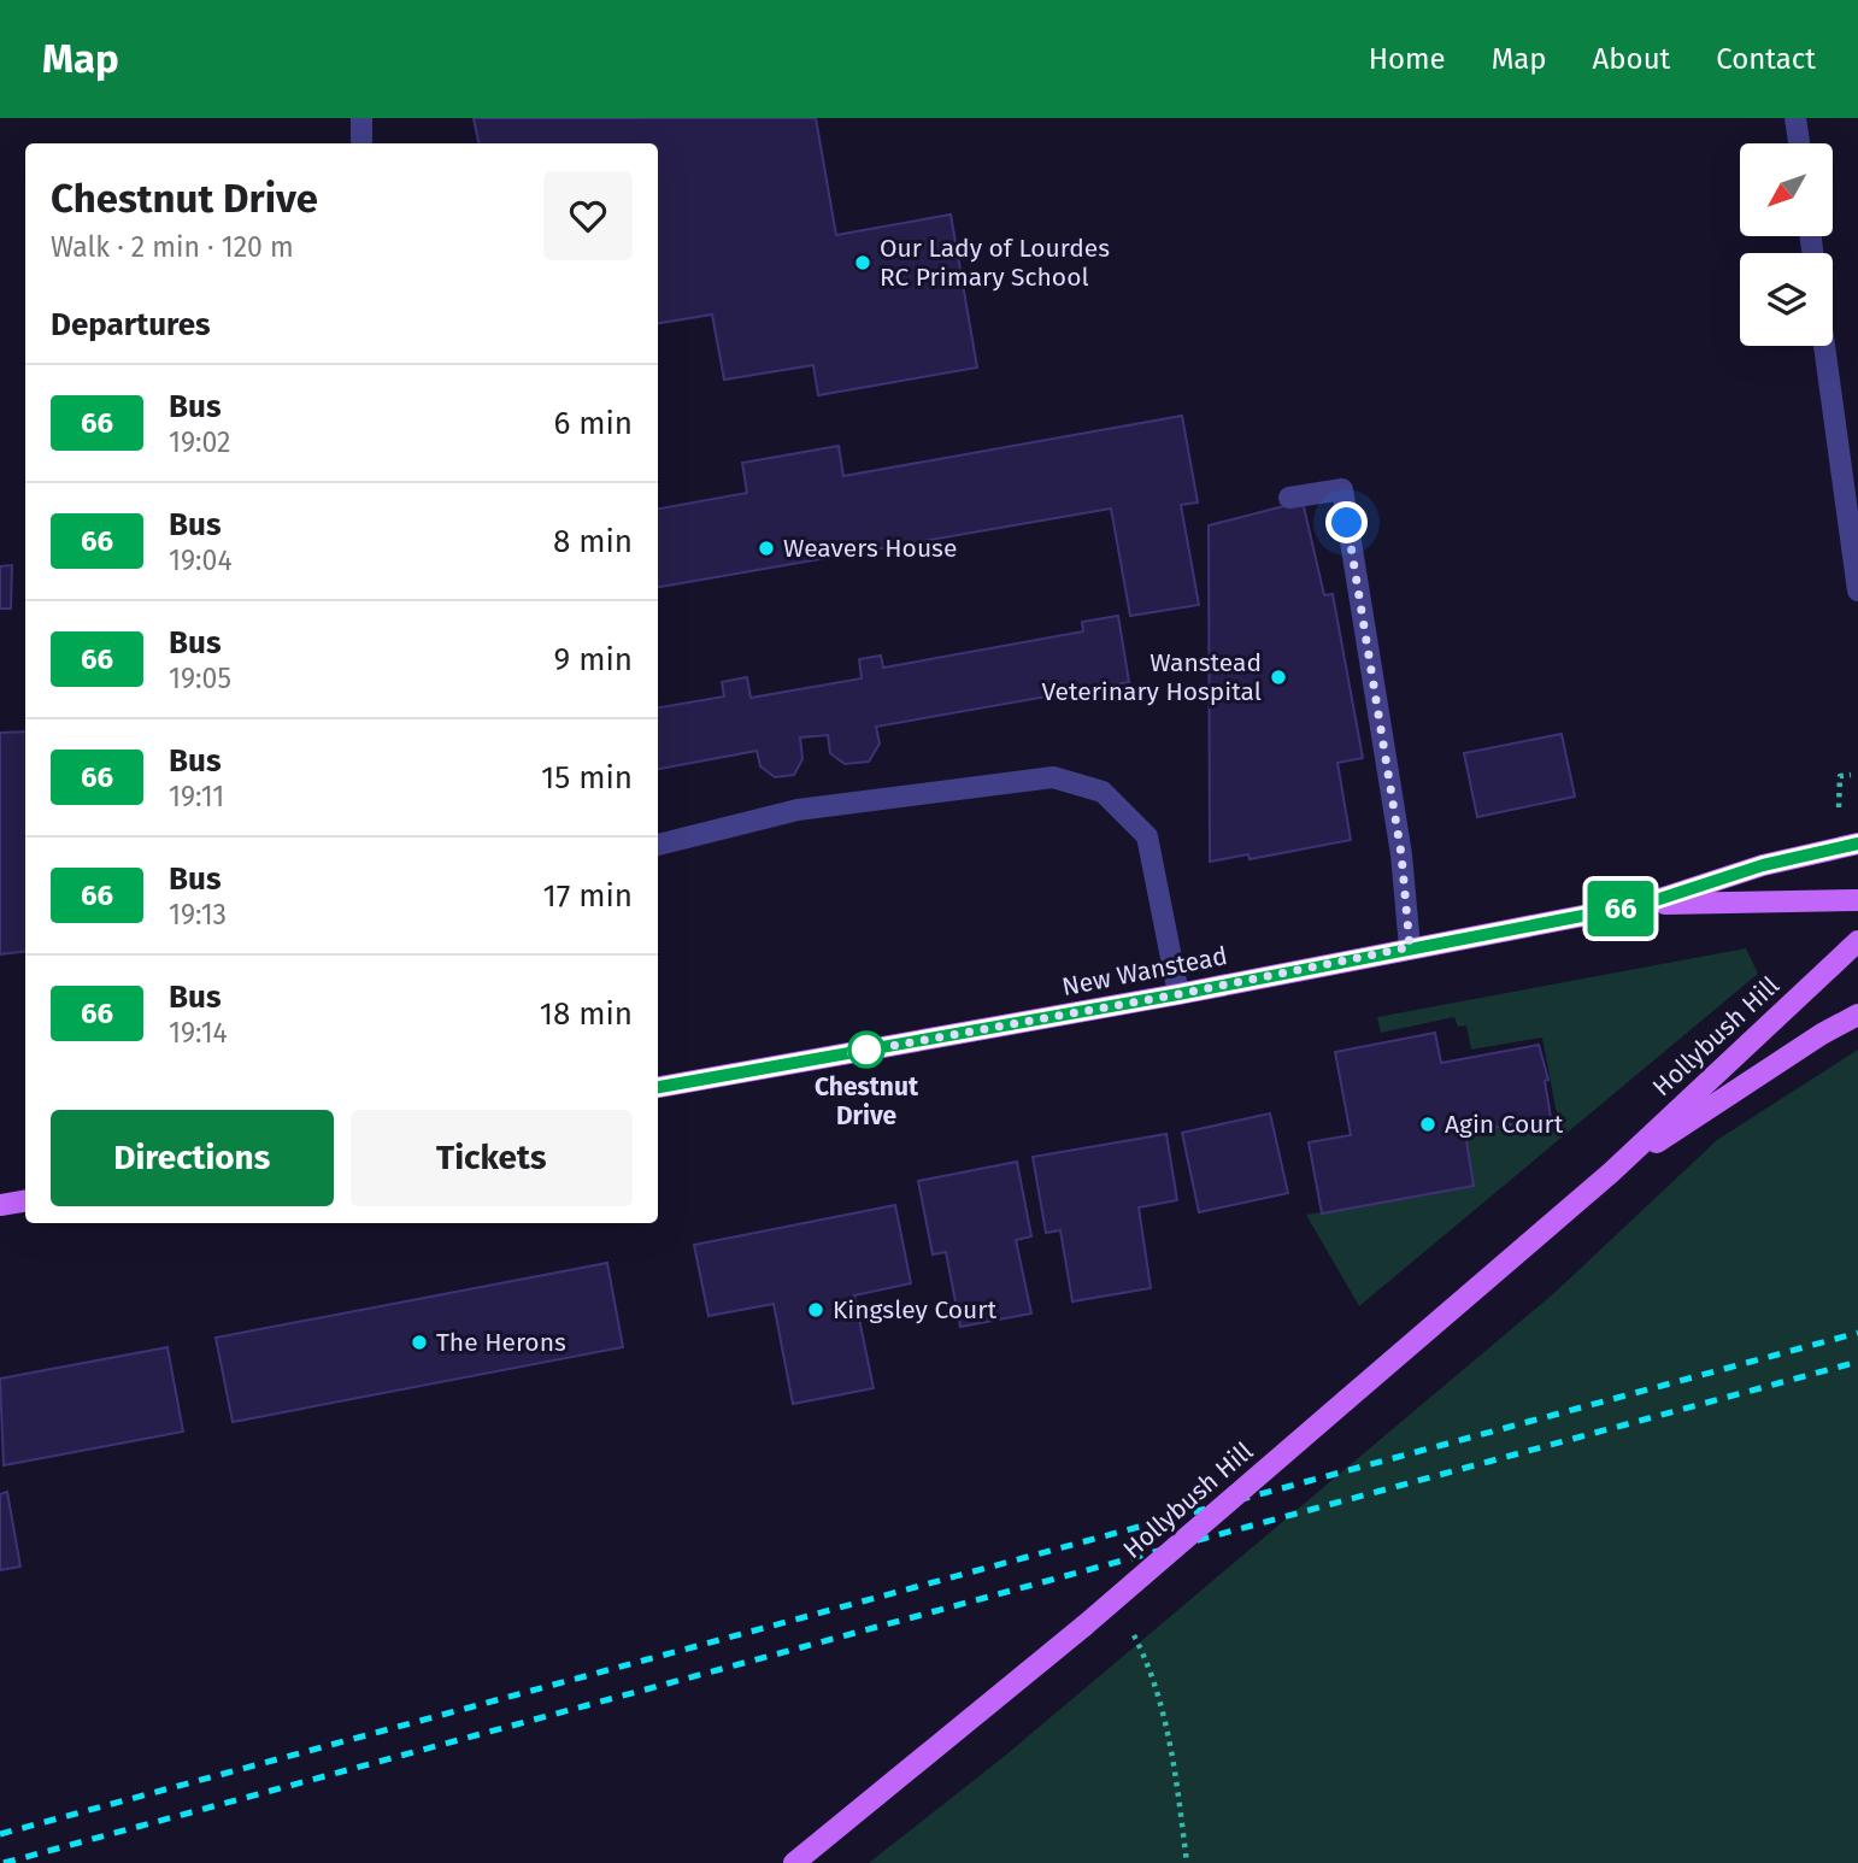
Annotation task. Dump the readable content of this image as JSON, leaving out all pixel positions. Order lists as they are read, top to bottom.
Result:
{
  "streets": {
    "main road": ["New Wanstead", "Hollybush Hill"]
  },
  "places": [
    "Our Lady of Lourdes RC Primary School",
    "Weavers House",
    "Wanstead Veterinary Hospital",
    "Chestnut Drive",
    "Agin Court",
    "Kingsley Court",
    "The Herons"
  ],
  "lines": ["bus line 66"],
  "north": "bottom left",
  "page": {
    "header": "Map",
    "nav": [
      "Home",
      "Map",
      "About",
      "Contact"
    ],
    "on_map": "66",
    "heading": [
      ["Chestnut Drive", "Walk · 2 min · 120 m"],
      "Departures"
    ],
    "list": [
      {
        "mark": "66",
        "name": "Bus",
        "note": "19:02",
        "value": "6 min"
      },
      {
        "mark": "66",
        "name": "Bus",
        "note": "19:04",
        "value": "8 min"
      },
      {
        "mark": "66",
        "name": "Bus",
        "note": "19:05",
        "value": "9 min"
      },
      {
        "mark": "66",
        "name": "Bus",
        "note": "19:11",
        "value": "15 min"
      },
      {
        "mark": "66",
        "name": "Bus",
        "note": "19:13",
        "value": "17 min"
      },
      {
        "mark": "66",
        "name": "Bus",
        "note": "19:14",
        "value": "18 min"
      }
    ],
    "buttons": ["Directions", "Tickets"]
  }
}
